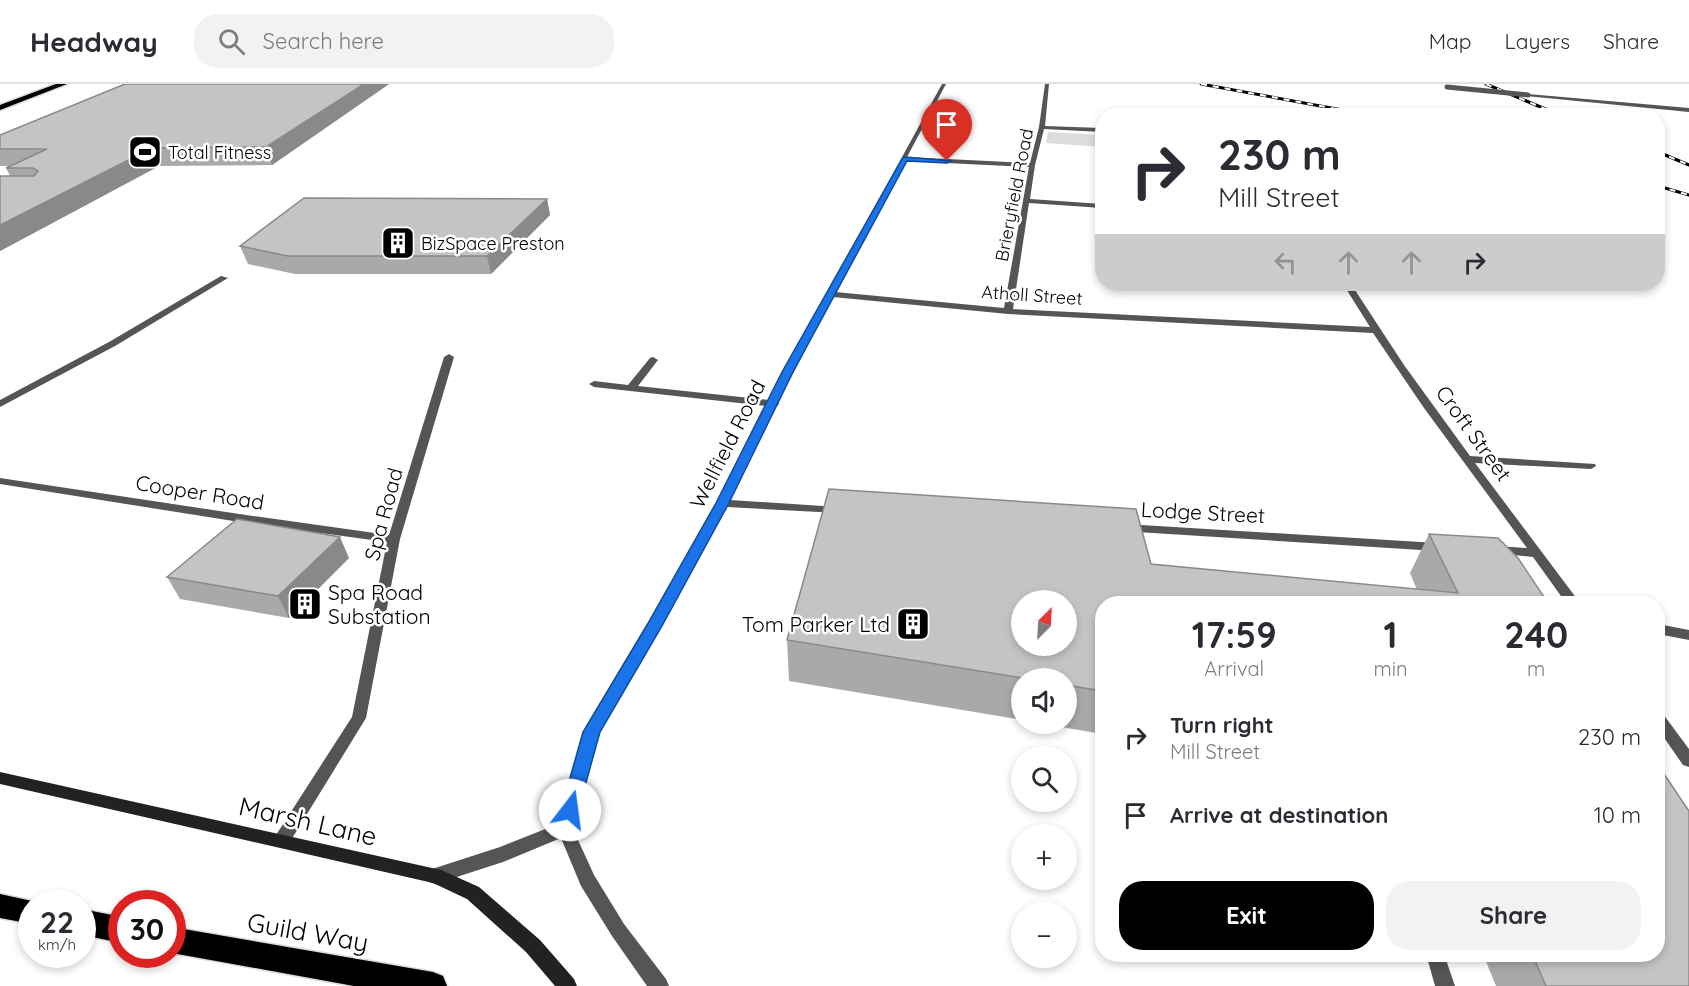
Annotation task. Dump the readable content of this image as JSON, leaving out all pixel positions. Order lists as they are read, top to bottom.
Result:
{
  "streets": {
    "highway": ["Guild Way"],
    "street": [
      "Brieryfield Road",
      "Atholl Street",
      "Croft Street",
      "Wellfield Road",
      "Cooper Road",
      "Lodge Street",
      "Spa Road",
      "Marsh Lane"
    ]
  },
  "crossings": [
    ["Brieryfield Road", "Atholl Street"],
    ["Atholl Street", "Croft Street"],
    ["Atholl Street", "Wellfield Road"],
    ["Cooper Road", "Spa Road"],
    ["Spa Road", "Marsh Lane"]
  ],
  "places": {
    "sports": ["Total Fitness"],
    "building": ["BizSpace Preston", "Spa Road Substation", "Tom Parker Ltd"]
  },
  "north": "top right",
  "page": {
    "header": "Headway",
    "search": "Search here",
    "nav": ["Map", "Layers", "Share"],
    "turn": ["230 m", "Mill Street"],
    "map_buttons": ["+", "−"],
    "eta": [
      "17:59",
      "Arrival",
      "1",
      "min",
      "240",
      "m"
    ],
    "list": [
      {
        "name": "Turn right",
        "note": "Mill Street",
        "value": "230 m"
      },
      {
        "name": "Arrive at destination",
        "value": "10 m"
      }
    ],
    "buttons": ["Exit", "Share"],
    "speed": "22 km/h",
    "limit": "30"
  }
}
